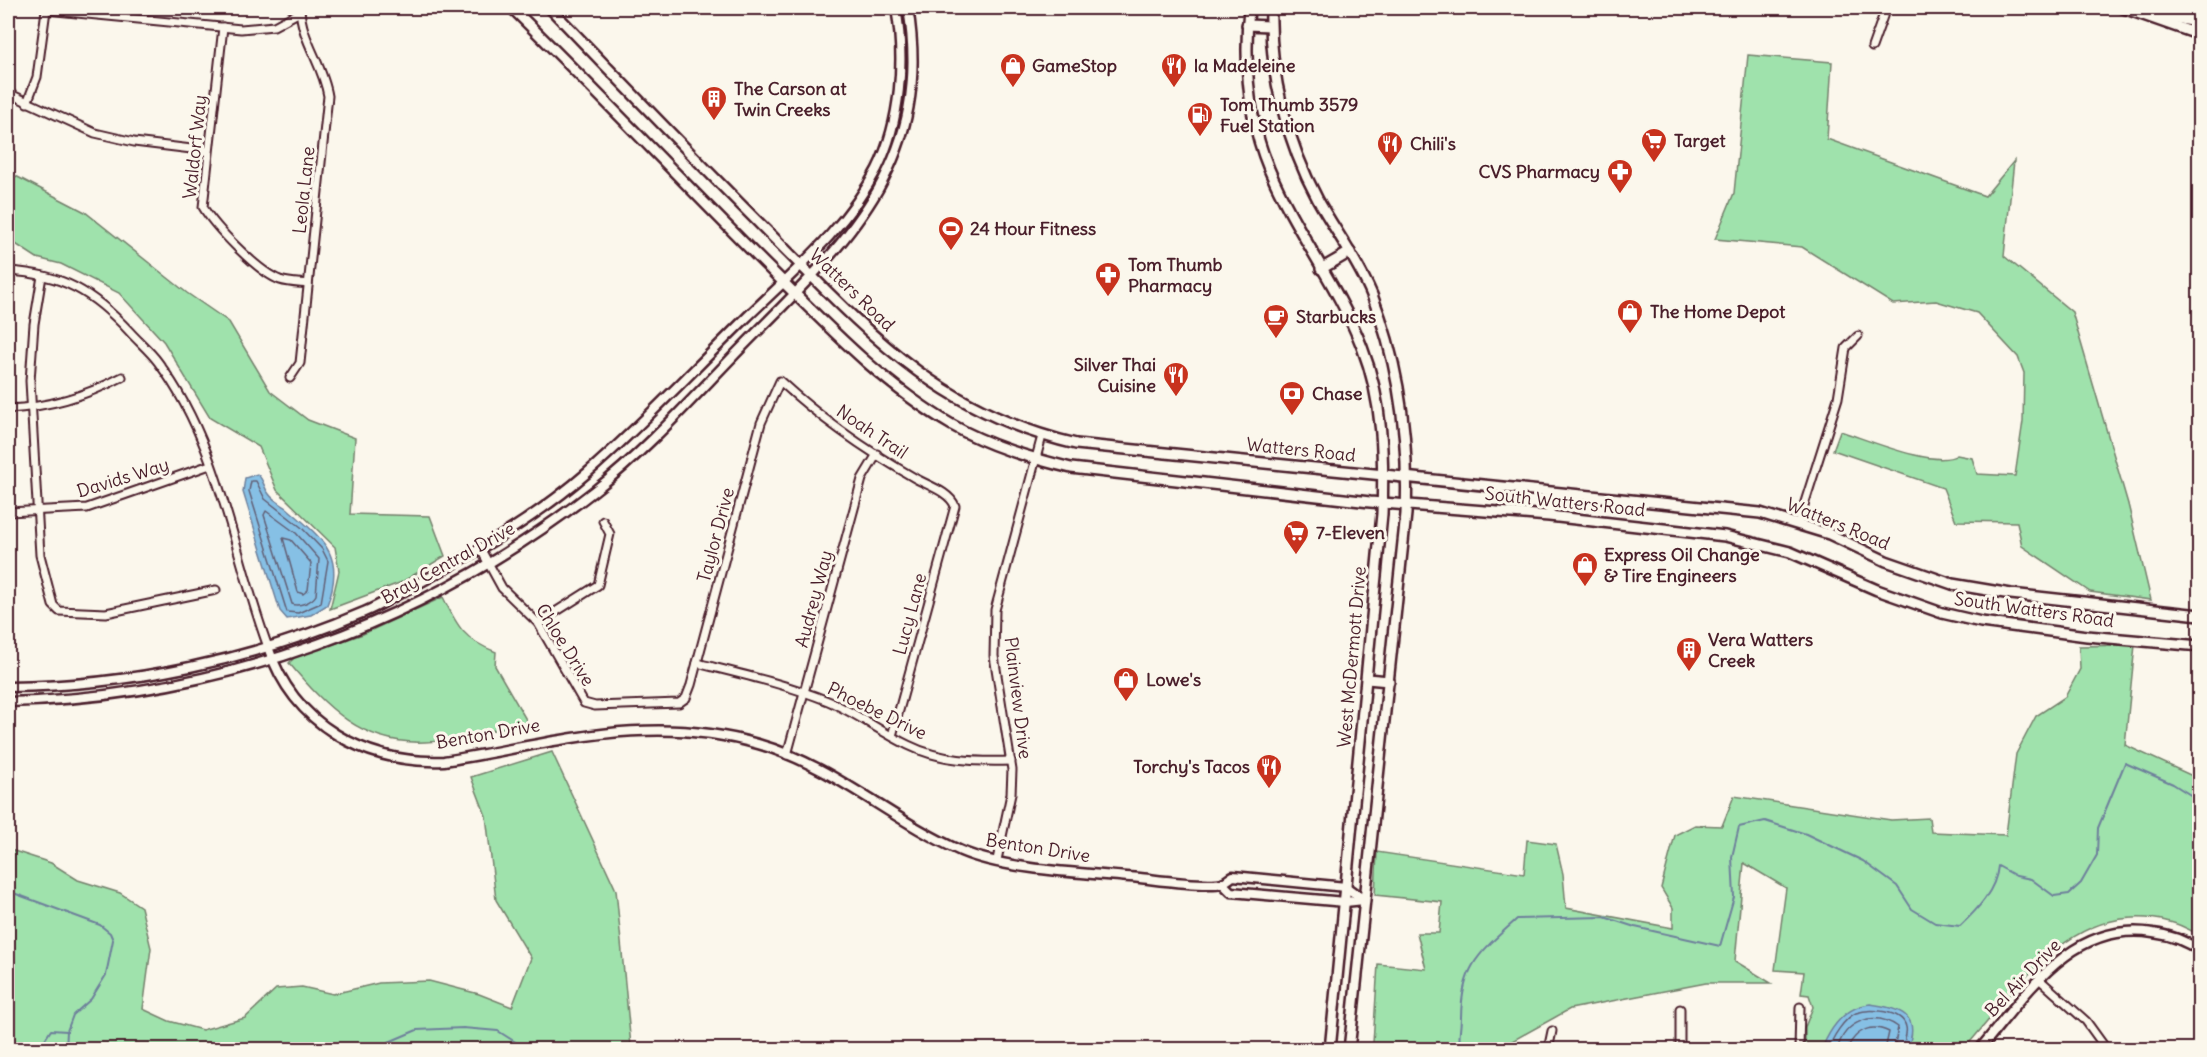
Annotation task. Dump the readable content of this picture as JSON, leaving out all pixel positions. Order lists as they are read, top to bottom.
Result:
{
  "streets": {
    "main road": ["Watters Road", "South Watters Road", "West McDermott Drive"],
    "street": [
      "Waldorf Way",
      "Leola Lane",
      "Noah Trail",
      "Davids Way",
      "Taylor Drive",
      "Bray Central Drive",
      "Audrey Way",
      "Lucy Lane",
      "Chloe Drive",
      "Plainview Drive",
      "Phoebe Drive",
      "Benton Drive",
      "Bel Air Drive"
    ]
  },
  "crossings": [
    ["Waldorf Way", "Leola Lane"],
    ["Watters Road", "Bray Central Drive"],
    ["Watters Road", "West McDermott Drive"],
    ["Watters Road", "Plainview Drive"],
    ["Noah Trail", "Taylor Drive"],
    ["Noah Trail", "Audrey Way"],
    ["Noah Trail", "Lucy Lane"],
    ["Davids Way", "Benton Drive"],
    ["South Watters Road", "West McDermott Drive"],
    ["Taylor Drive", "Chloe Drive"],
    ["Taylor Drive", "Phoebe Drive"],
    ["Bray Central Drive", "Chloe Drive"],
    ["Bray Central Drive", "Benton Drive"],
    ["Audrey Way", "Phoebe Drive"],
    ["Audrey Way", "Benton Drive"],
    ["Lucy Lane", "Phoebe Drive"],
    ["West McDermott Drive", "Benton Drive"],
    ["Plainview Drive", "Phoebe Drive"],
    ["Plainview Drive", "Benton Drive"]
  ],
  "places": {
    "shop": [
      "GameStop",
      "The Home Depot",
      "Express Oil Change & Tire Engineers",
      "Lowe's"
    ],
    "restaurant": [
      "la Madeleine",
      "Chili's",
      "Silver Thai Cuisine",
      "Torchy's Tacos"
    ],
    "building": ["The Carson at Twin Creeks", "Vera Watters Creek"],
    "fuel station": ["Tom Thumb 3579 Fuel Station"],
    "supermarket": ["Target", "7-Eleven"],
    "pharmacy": ["CVS Pharmacy", "Tom Thumb Pharmacy"],
    "sports": ["24 Hour Fitness"],
    "cafe": ["Starbucks"],
    "bank": ["Chase"]
  }
}
